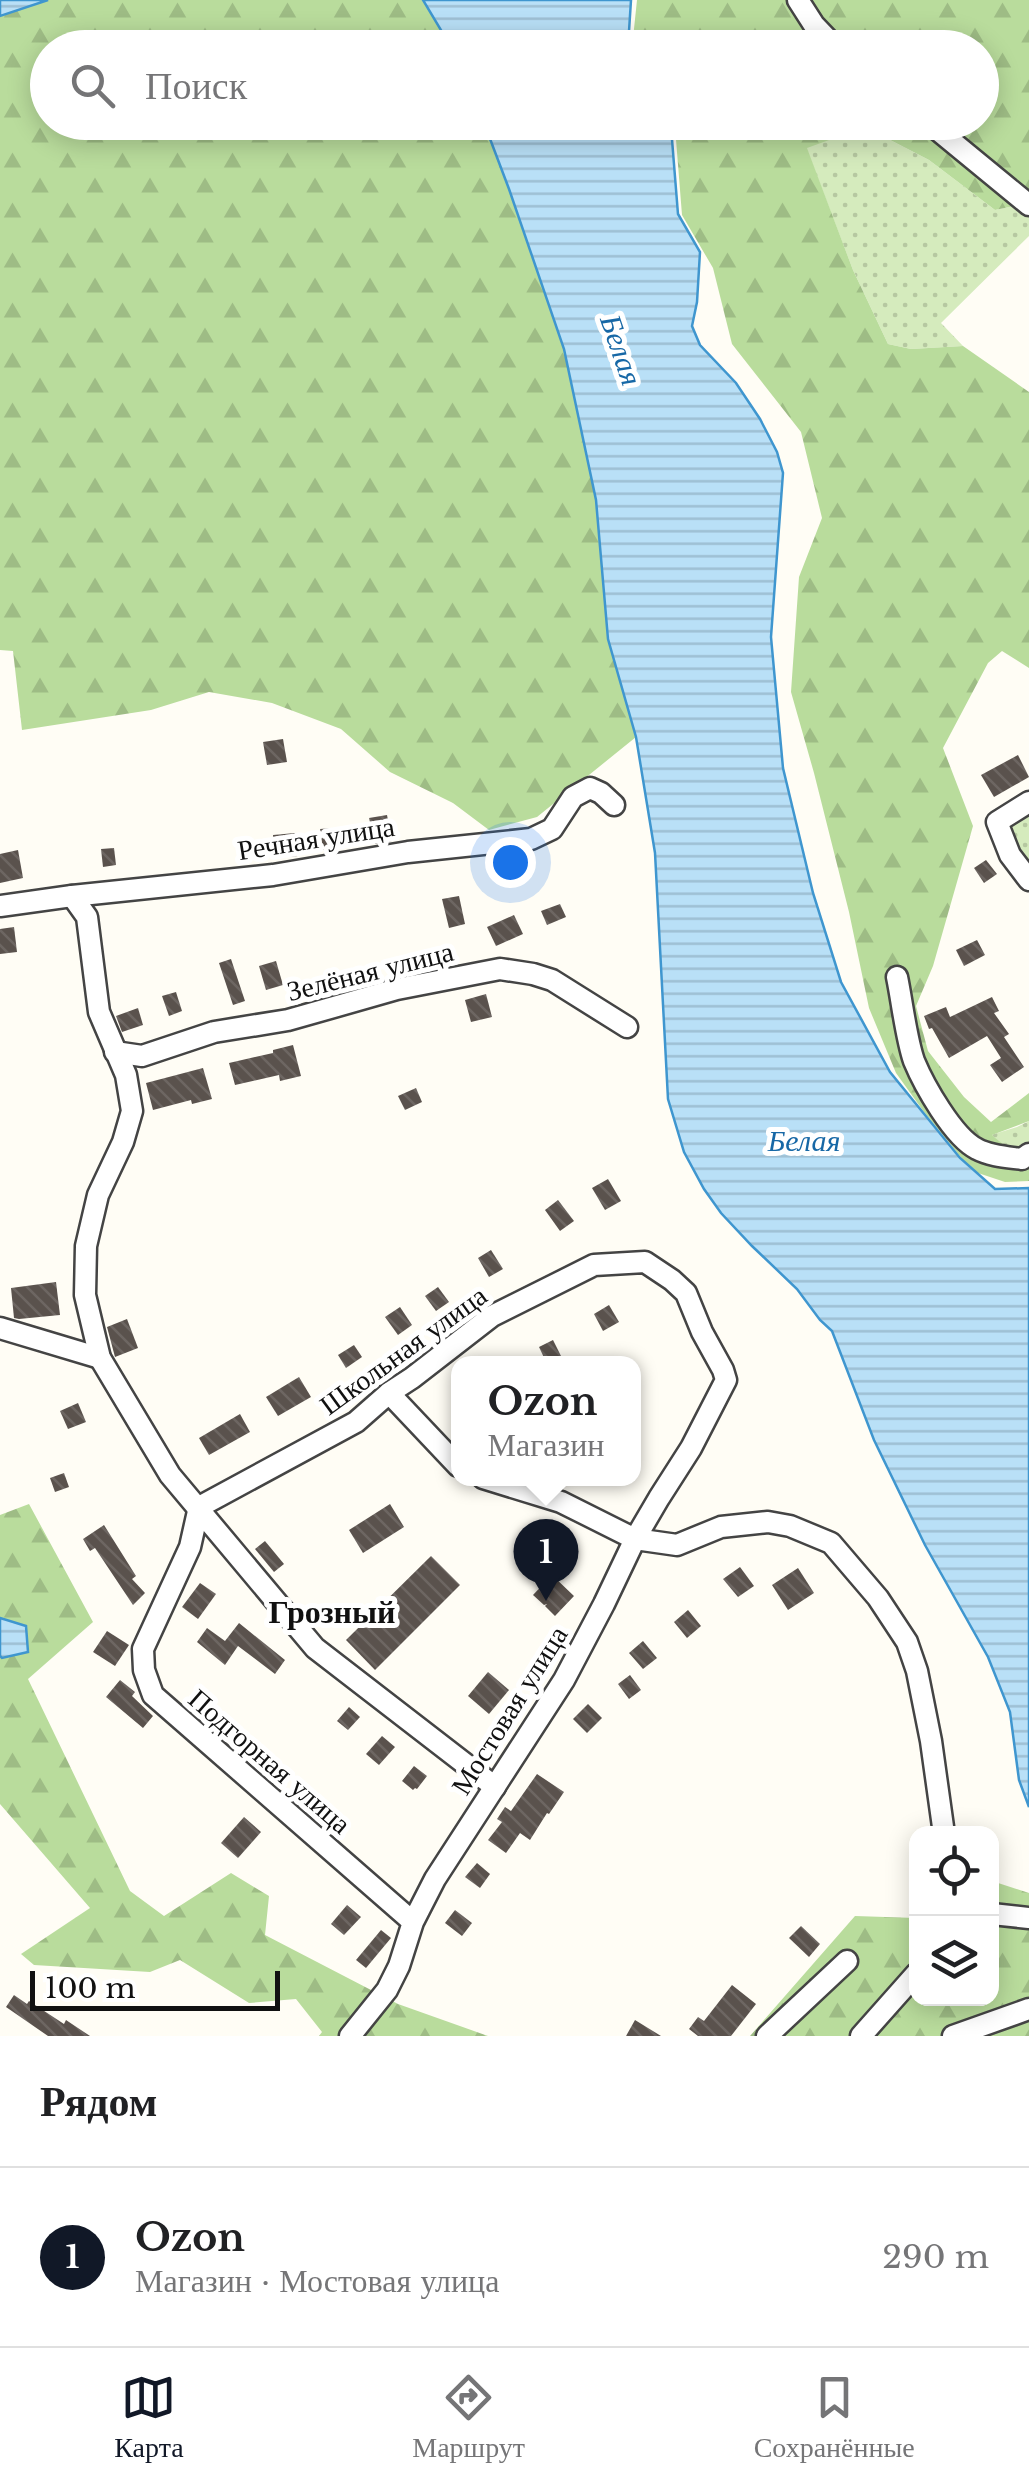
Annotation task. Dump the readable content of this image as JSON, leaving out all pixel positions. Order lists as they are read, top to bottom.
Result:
{
  "streets": {
    "street": [
      "Речная улица",
      "Зелёная улица",
      "Школьная улица",
      "Мостовая улица",
      "Подгорная улица"
    ]
  },
  "crossings": [
    ["Школьная улица", "Мостовая улица"],
    ["Школьная улица", "Подгорная улица"],
    ["Мостовая улица", "Подгорная улица"]
  ],
  "districts": ["Грозный"],
  "water": ["Белая"],
  "scale_bar": "100 m",
  "page": {
    "search": "Поиск",
    "popup": ["Ozon", "Магазин"],
    "pins": "1",
    "scale": "100 m",
    "heading": "Рядом",
    "list": [
      {
        "mark": "1",
        "name": "Ozon",
        "note": "Магазин · Мостовая улица",
        "value": "290 m"
      }
    ],
    "nav": ["Карта", "Маршрут", "Сохранённые"]
  }
}
